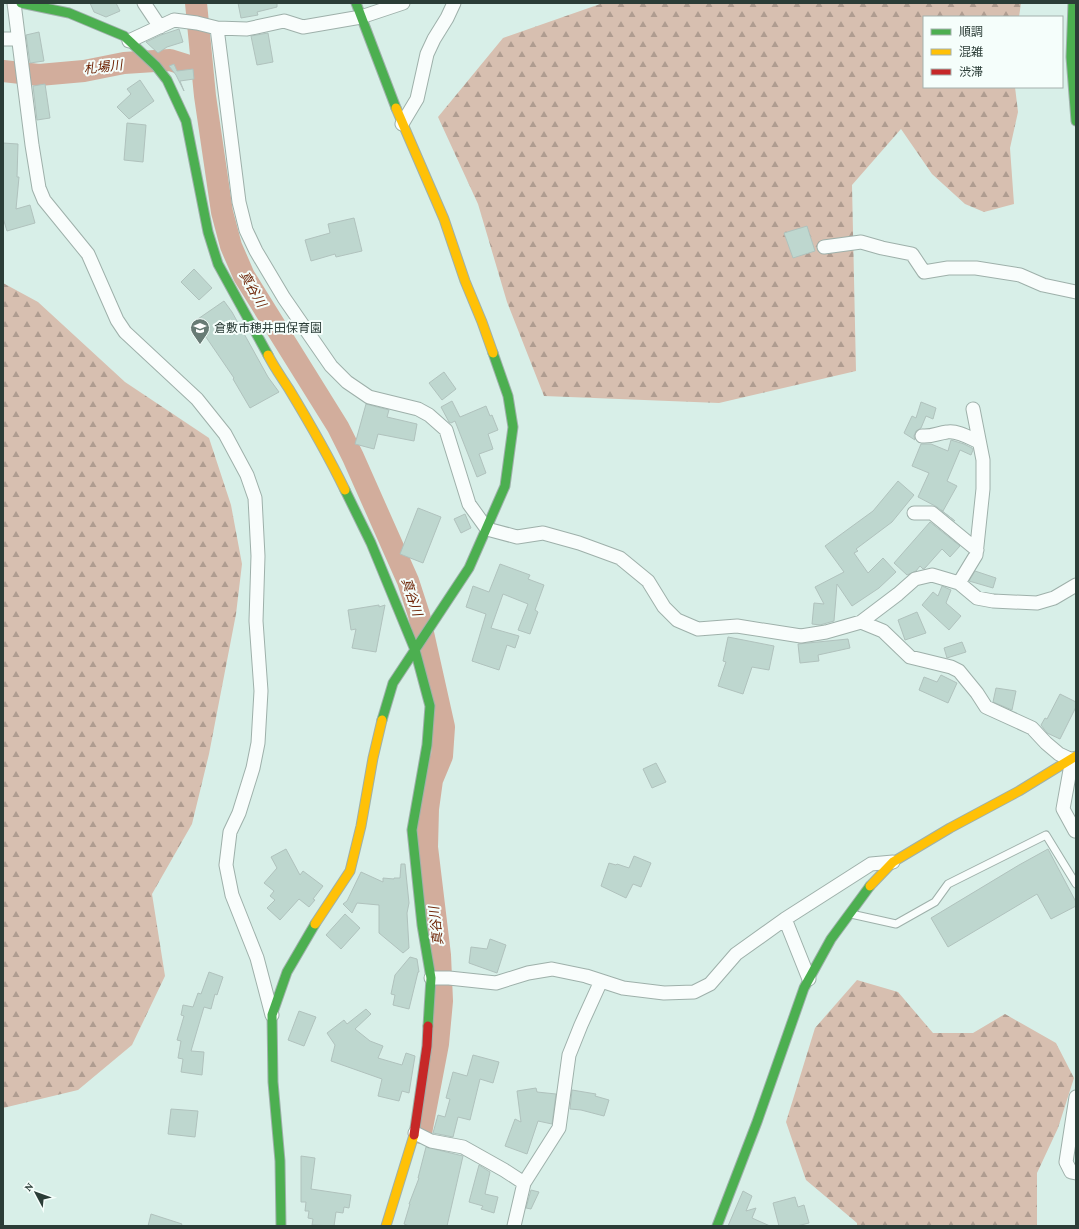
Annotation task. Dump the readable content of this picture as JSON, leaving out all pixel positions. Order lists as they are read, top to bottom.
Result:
{
  "water": ["札場川", "真谷川"],
  "places": {
    "school or university": ["倉敷市穂井田保育園"]
  },
  "legend": ["順調", "混雑", "渋滞"],
  "north": "top left"
}
